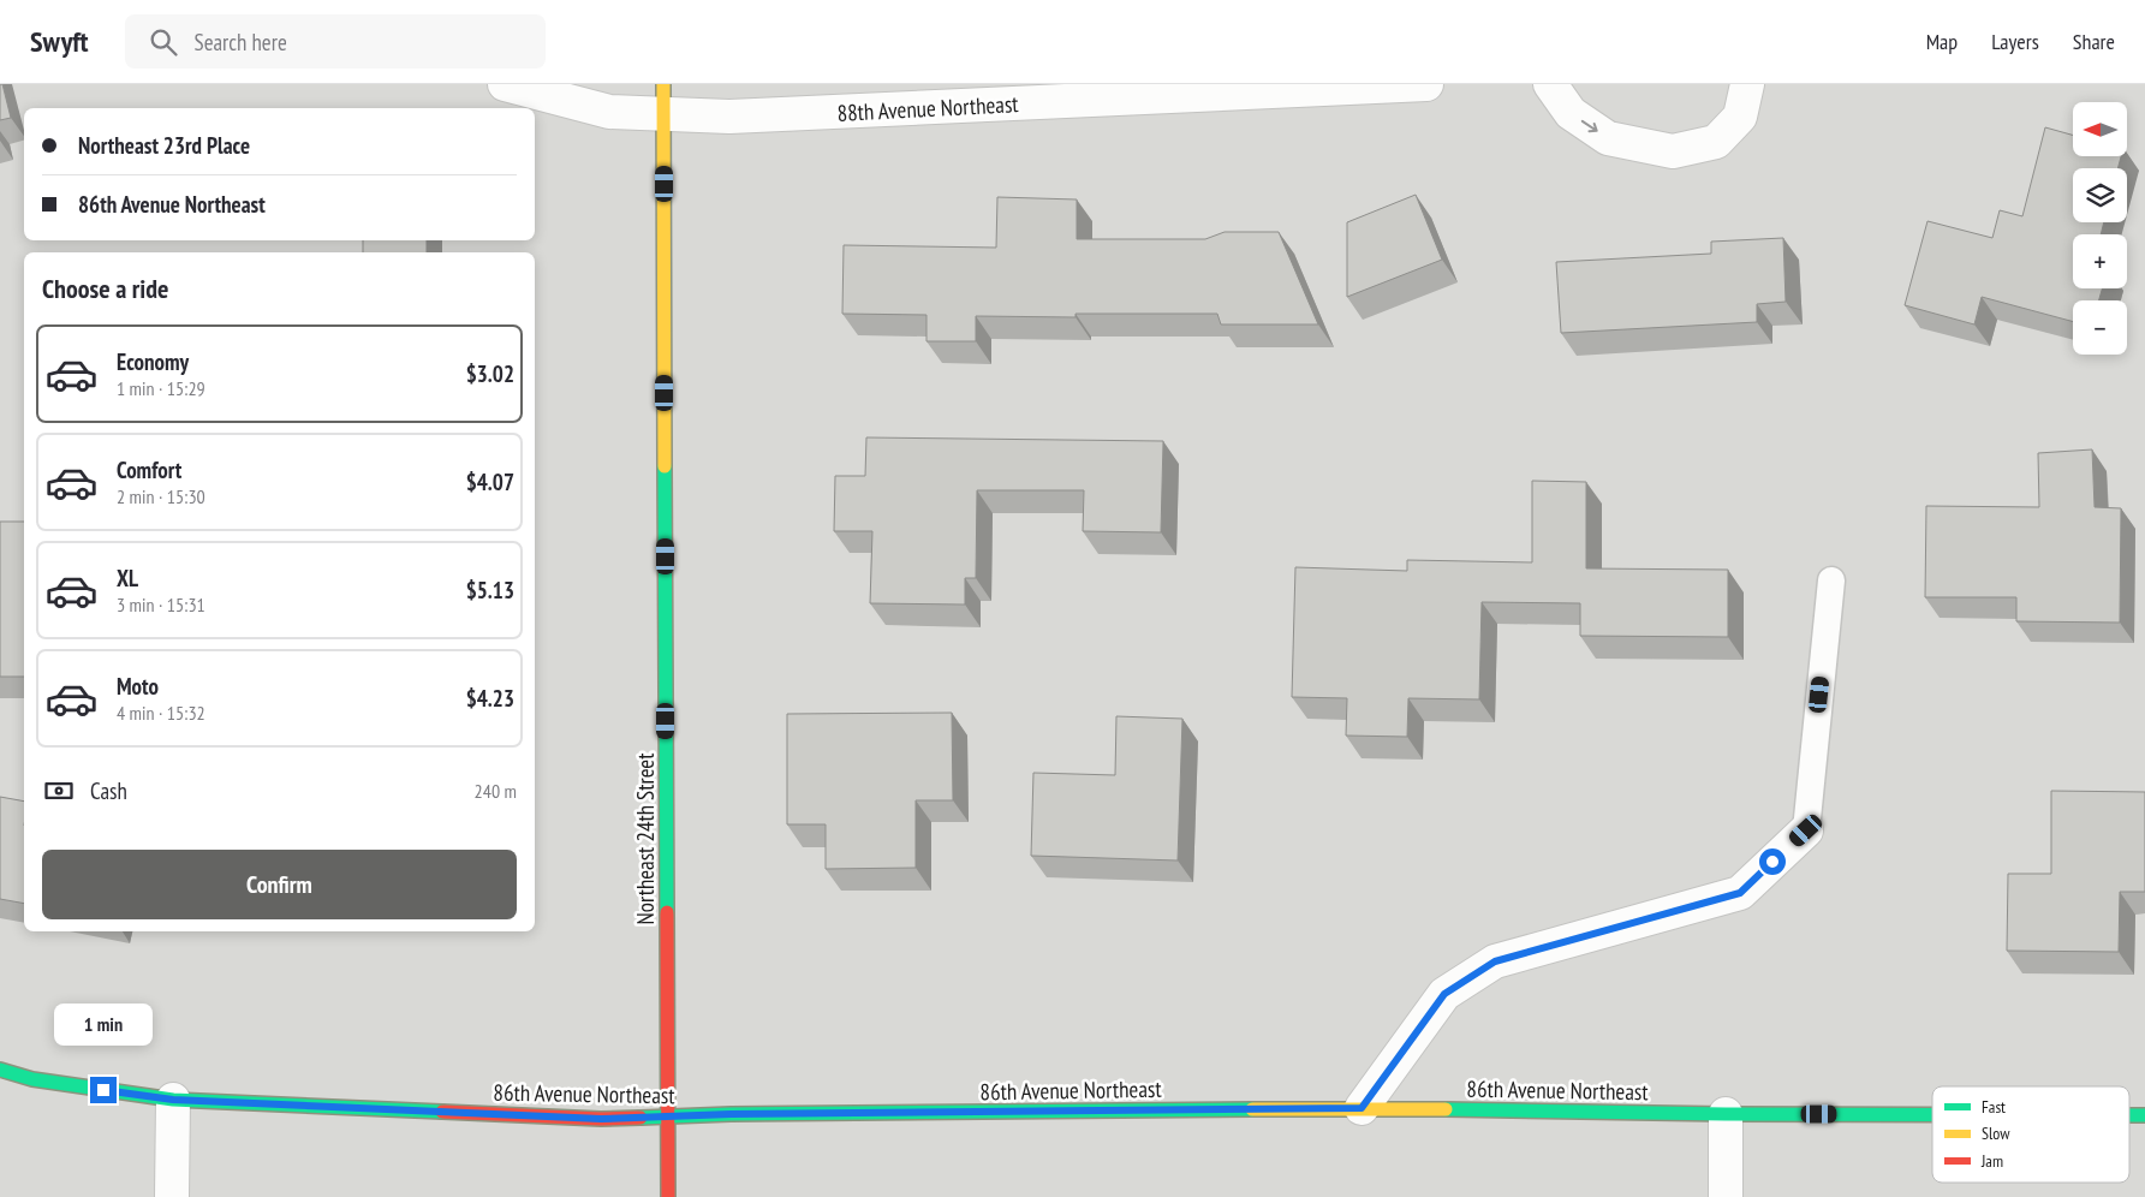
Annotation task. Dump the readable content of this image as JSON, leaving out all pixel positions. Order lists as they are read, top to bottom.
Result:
{
  "streets": {
    "street": ["88th Avenue Northeast", "Northeast 24th Street", "86th Avenue Northeast"]
  },
  "crossings": [
    ["88th Avenue Northeast", "Northeast 24th Street"],
    ["Northeast 24th Street", "86th Avenue Northeast"]
  ],
  "legend": ["Fast", "Slow", "Jam"],
  "north": "left",
  "page": {
    "header": "Swyft",
    "search": "Search here",
    "nav": ["Map", "Layers", "Share"],
    "map_buttons": ["+", "−"],
    "banner": ["Northeast 23rd Place", "86th Avenue Northeast"],
    "heading": "Choose a ride",
    "list": [
      {
        "name": "Economy",
        "note": "1 min · 15:29",
        "value": "$3.02"
      },
      {
        "name": "Comfort",
        "note": "2 min · 15:30",
        "value": "$4.07"
      },
      {
        "name": "XL",
        "note": "3 min · 15:31",
        "value": "$5.13"
      },
      {
        "name": "Moto",
        "note": "4 min · 15:32",
        "value": "$4.23"
      }
    ],
    "pay": ["Cash", "240 m"],
    "buttons": "Confirm",
    "bubble": "1 min"
  }
}
